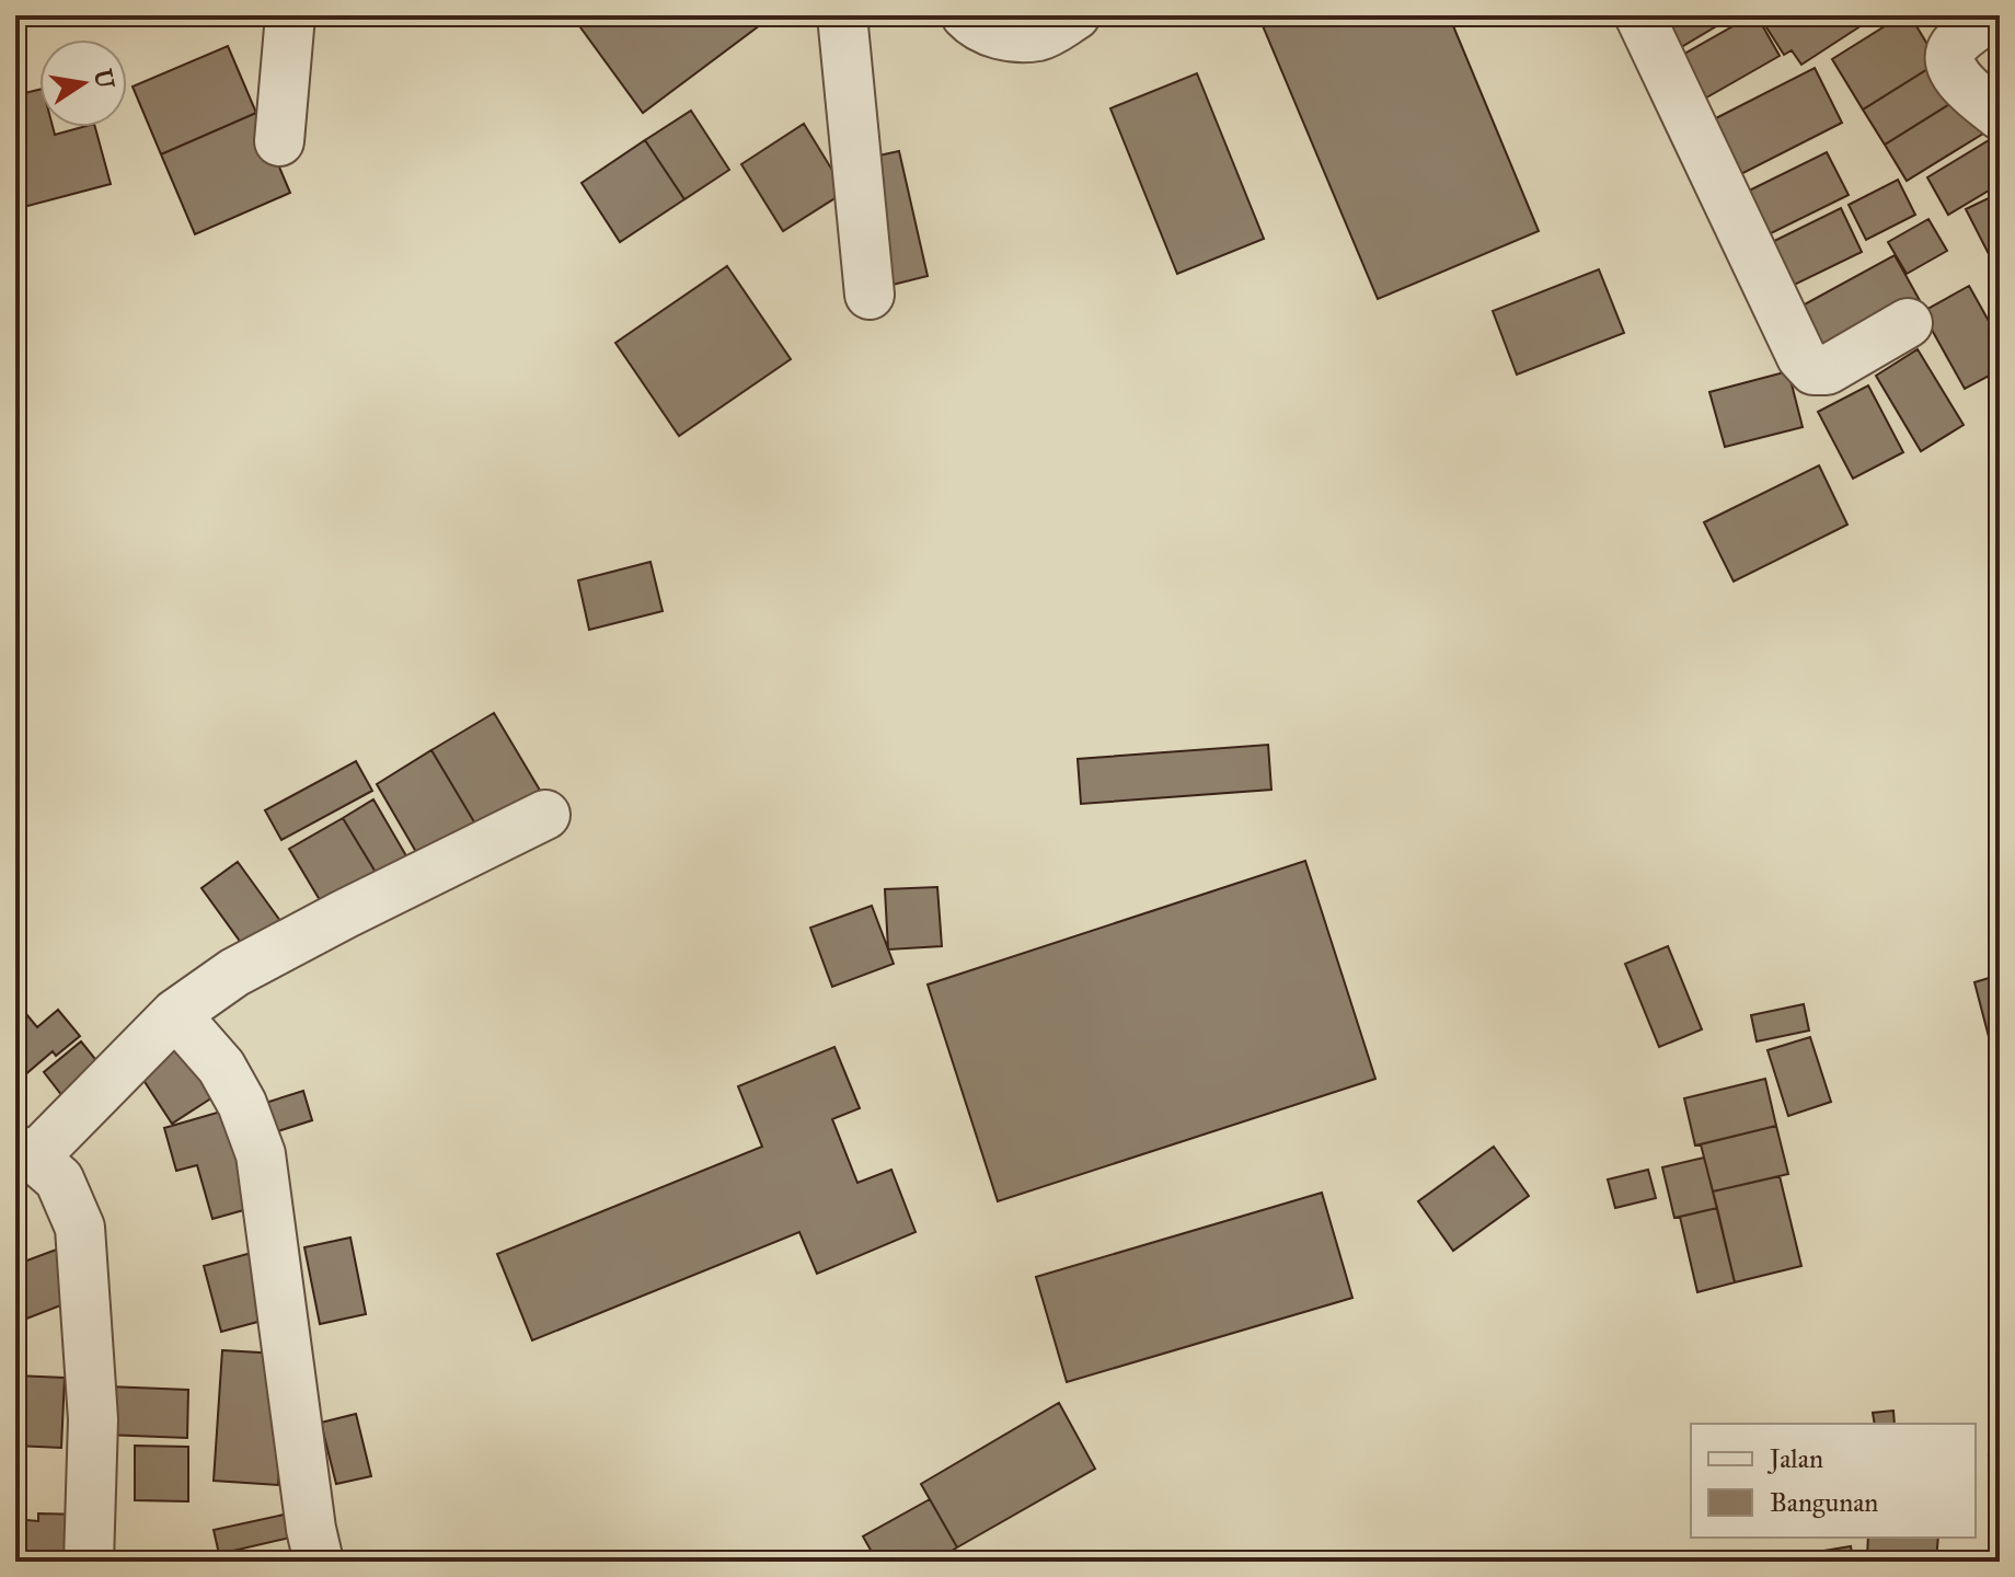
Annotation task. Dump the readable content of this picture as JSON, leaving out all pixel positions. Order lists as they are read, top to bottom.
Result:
{
  "legend": ["Jalan", "Bangunan"],
  "north": "right"
}
